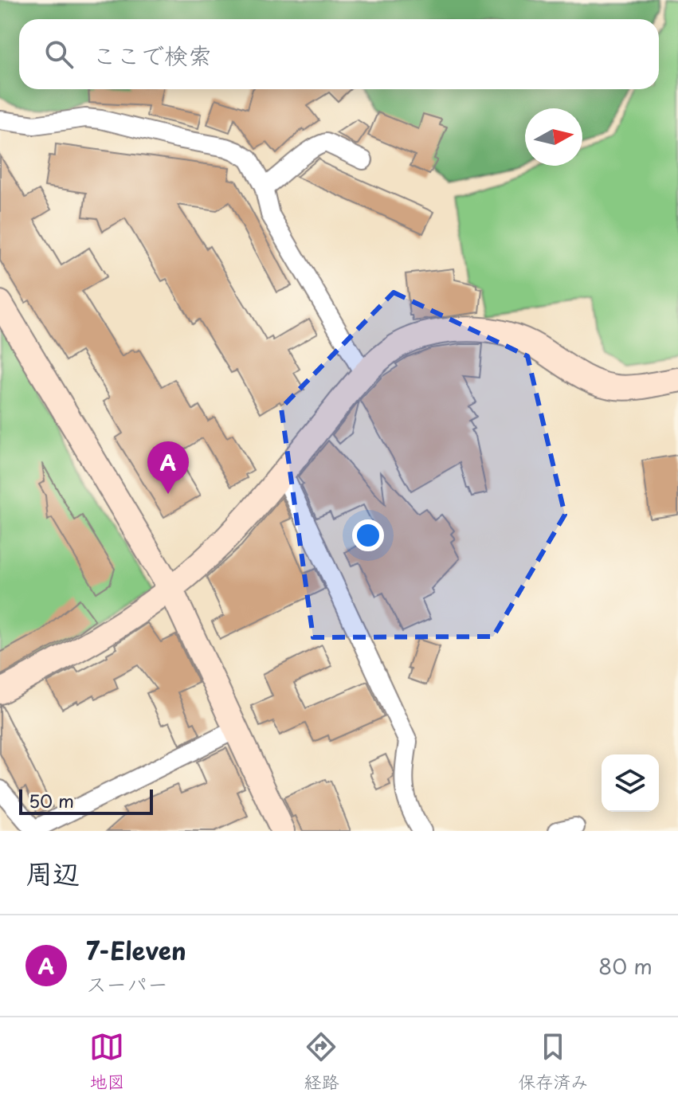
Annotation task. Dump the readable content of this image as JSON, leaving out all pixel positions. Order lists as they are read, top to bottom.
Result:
{
  "scale_bar": "50 m",
  "north": "right",
  "page": {
    "search": "ここで検索",
    "pins": "A",
    "scale": "50 m",
    "heading": "周辺",
    "list": [
      {
        "mark": "A",
        "name": "7-Eleven",
        "note": "スーパー",
        "value": "80 m"
      }
    ],
    "nav": ["地図", "経路", "保存済み"]
  }
}
